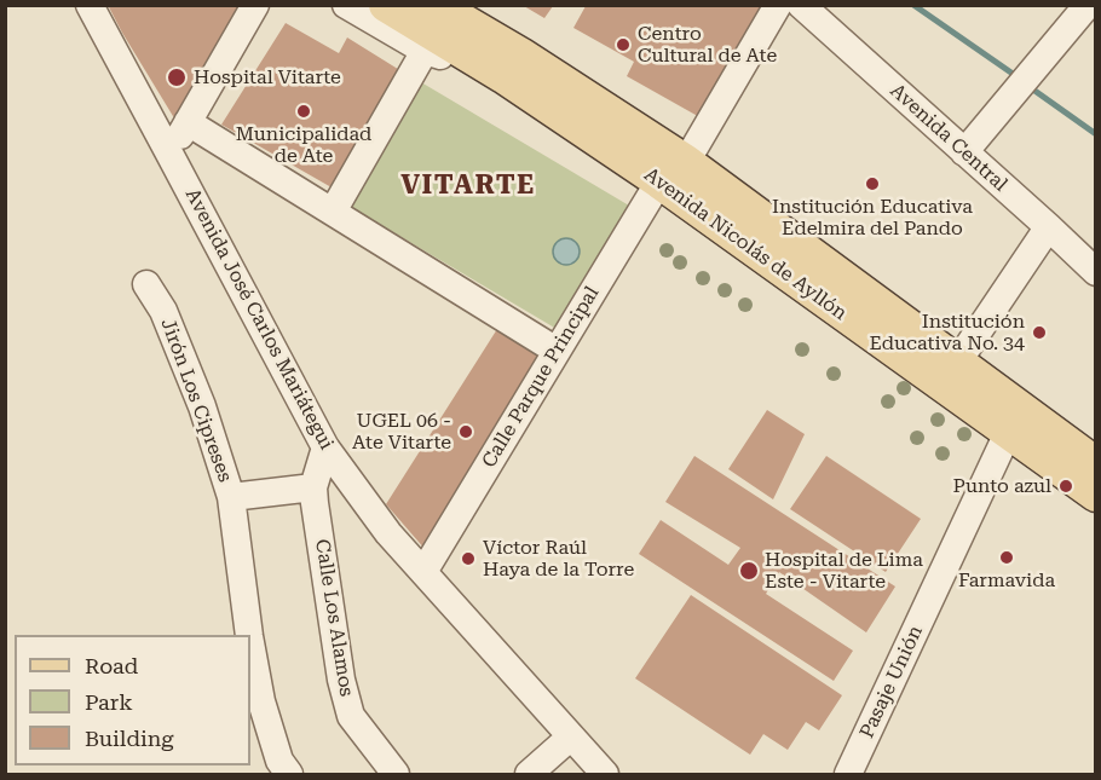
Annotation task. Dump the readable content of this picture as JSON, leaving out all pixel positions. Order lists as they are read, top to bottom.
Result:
{
  "streets": {
    "main road": ["Avenida Nicolás de Ayllón"],
    "street": [
      "Avenida Central",
      "Avenida José Carlos Mariátegui",
      "Calle Parque Principal",
      "Jirón Los Cipreses",
      "Calle Los Alamos",
      "Pasaje Unión"
    ]
  },
  "crossings": [
    ["Avenida Nicolás de Ayllón", "Calle Parque Principal"],
    ["Avenida Nicolás de Ayllón", "Pasaje Unión"],
    ["Avenida José Carlos Mariátegui", "Calle Parque Principal"],
    ["Avenida José Carlos Mariátegui", "Calle Los Alamos"]
  ],
  "districts": ["VITARTE"],
  "places": [
    "Centro Cultural de Ate",
    "Hospital Vitarte",
    "Municipalidad de Ate",
    "Institución Educativa Edelmira del Pando",
    "Institución Educativa No. 34",
    "UGEL 06 - Ate Vitarte",
    "Punto azul",
    "Farmavida",
    "Víctor Raúl Haya de la Torre",
    "Hospital de Lima Este - Vitarte"
  ],
  "legend": ["Road", "Park", "Building"]
}
